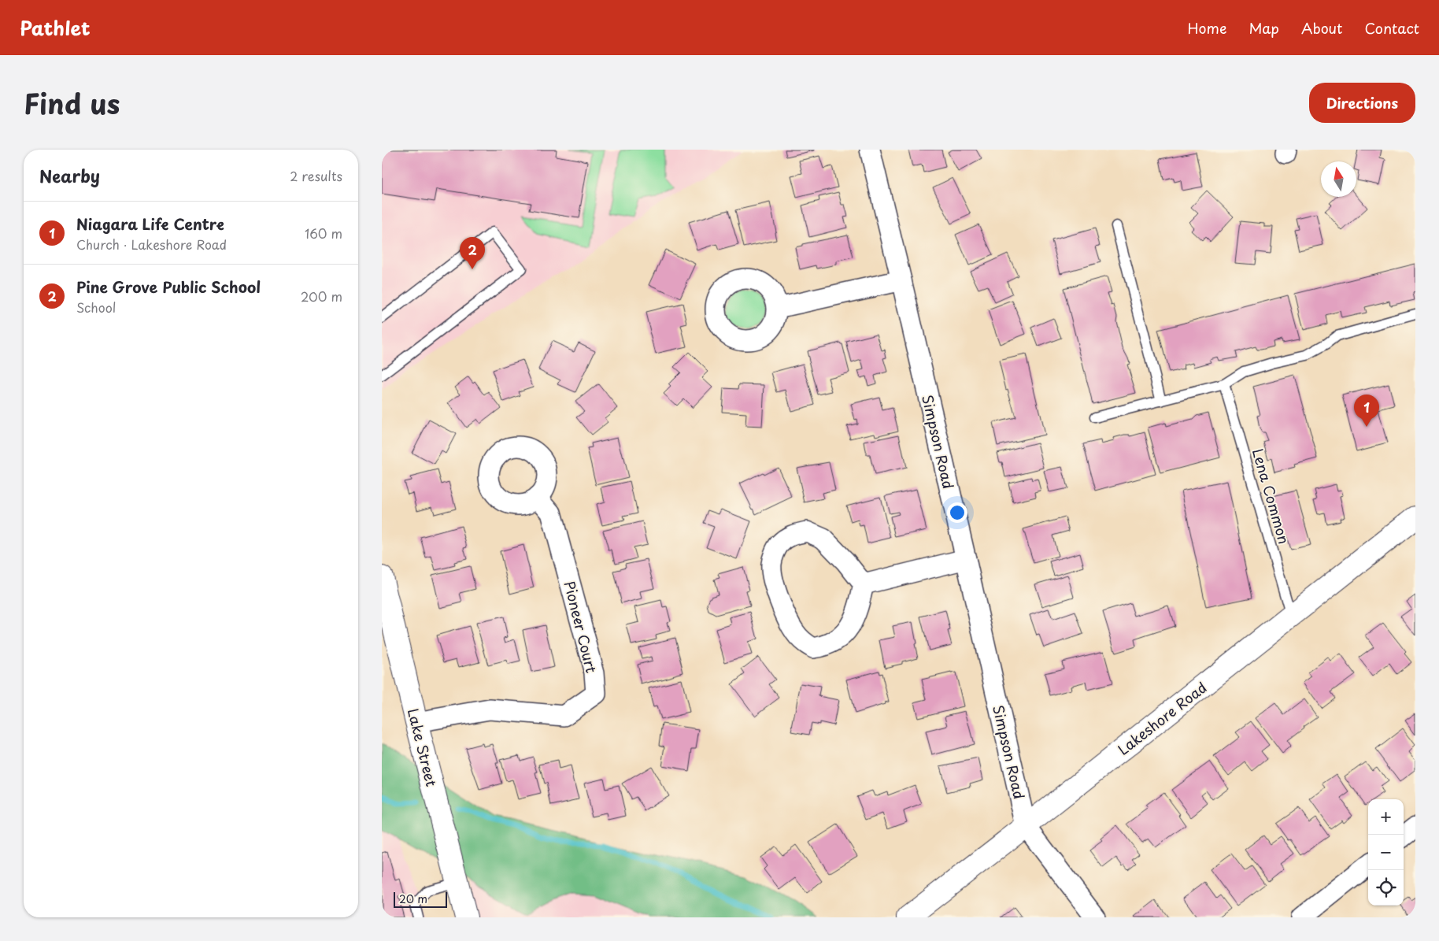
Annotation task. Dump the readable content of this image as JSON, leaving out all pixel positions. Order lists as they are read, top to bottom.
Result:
{
  "streets": {
    "main road": ["Lakeshore Road", "Lake Street"],
    "street": ["Simpson Road", "Pioneer Court"],
    "lane": ["Lena Common"]
  },
  "crossings": [
    ["Simpson Road", "Lakeshore Road"],
    ["Lena Common", "Lakeshore Road"],
    ["Pioneer Court", "Lake Street"]
  ],
  "scale_bar": "20 m",
  "north": "top",
  "page": {
    "header": "Pathlet",
    "nav": [
      "Home",
      "Map",
      "About",
      "Contact"
    ],
    "title": "Find us",
    "buttons": "Directions",
    "heading": ["Nearby", "2 results"],
    "list": [
      {
        "mark": "1",
        "name": "Niagara Life Centre",
        "note": "Church · Lakeshore Road",
        "value": "160 m"
      },
      {
        "mark": "2",
        "name": "Pine Grove Public School",
        "note": "School",
        "value": "200 m"
      }
    ],
    "pins": ["2", "1"],
    "map_buttons": ["+", "−"],
    "scale": "20 m"
  }
}
